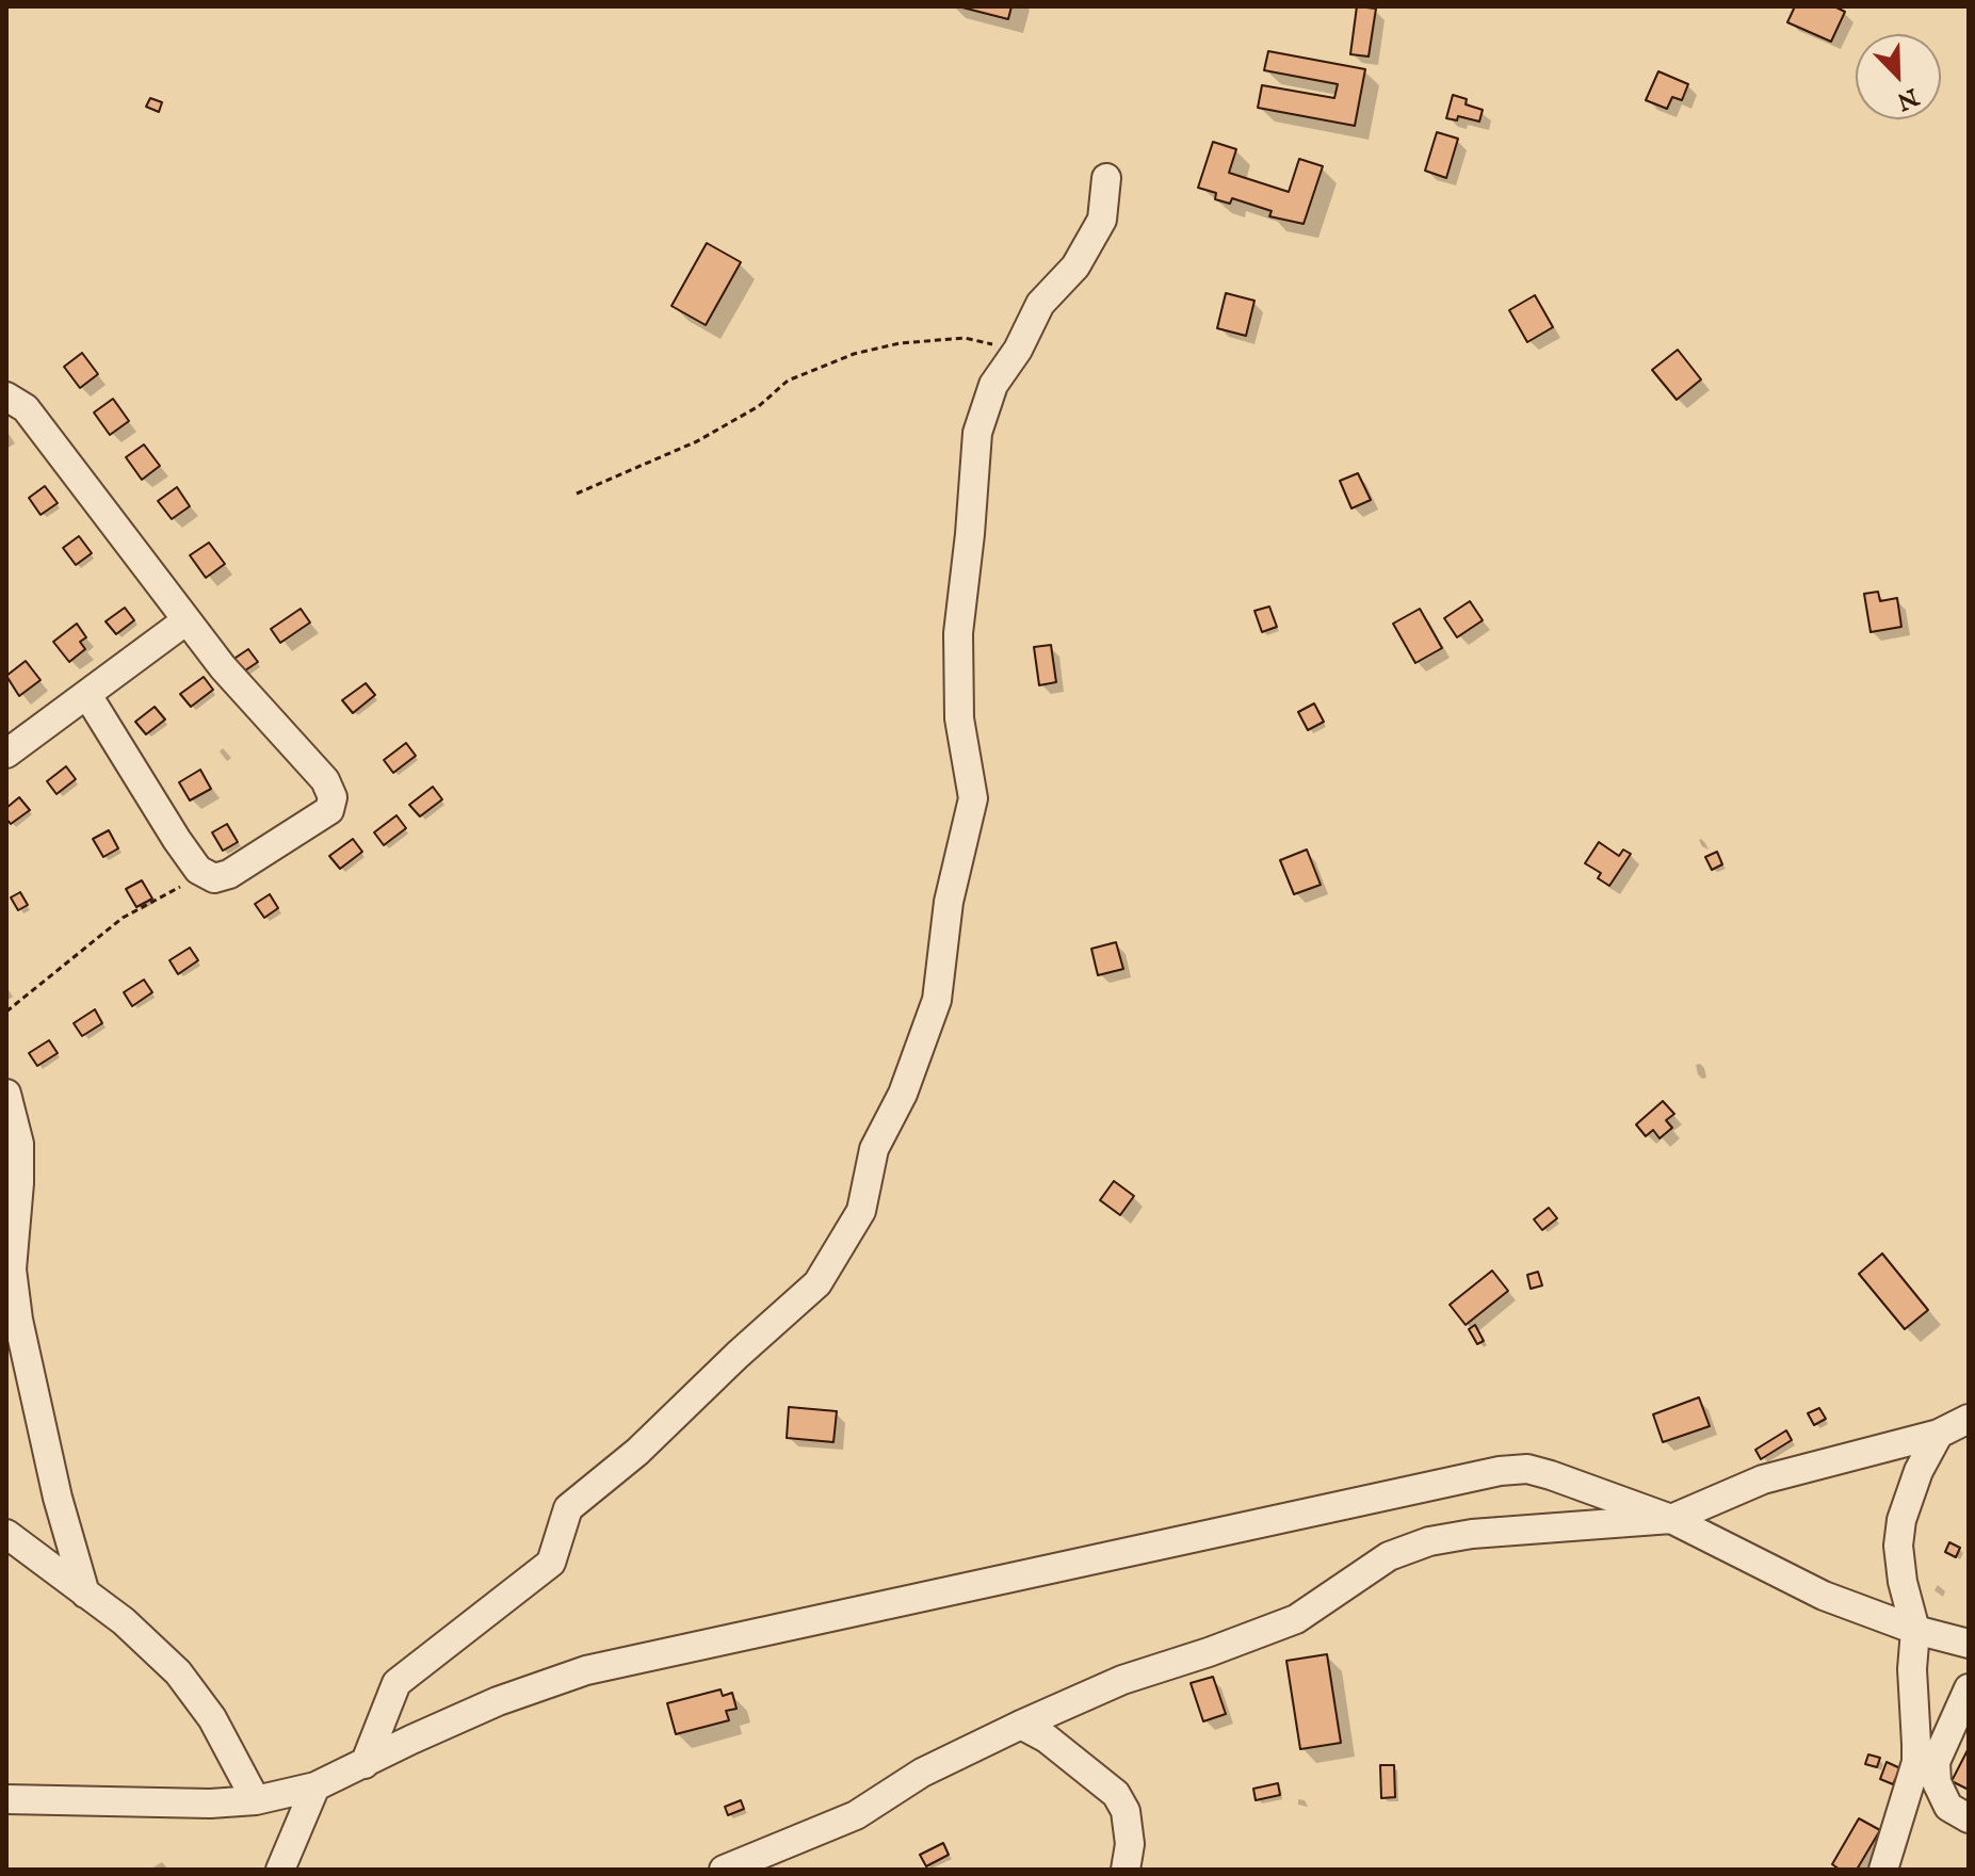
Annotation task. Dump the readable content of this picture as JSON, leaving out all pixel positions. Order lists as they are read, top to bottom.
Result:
{
  "north": "bottom right"
}
